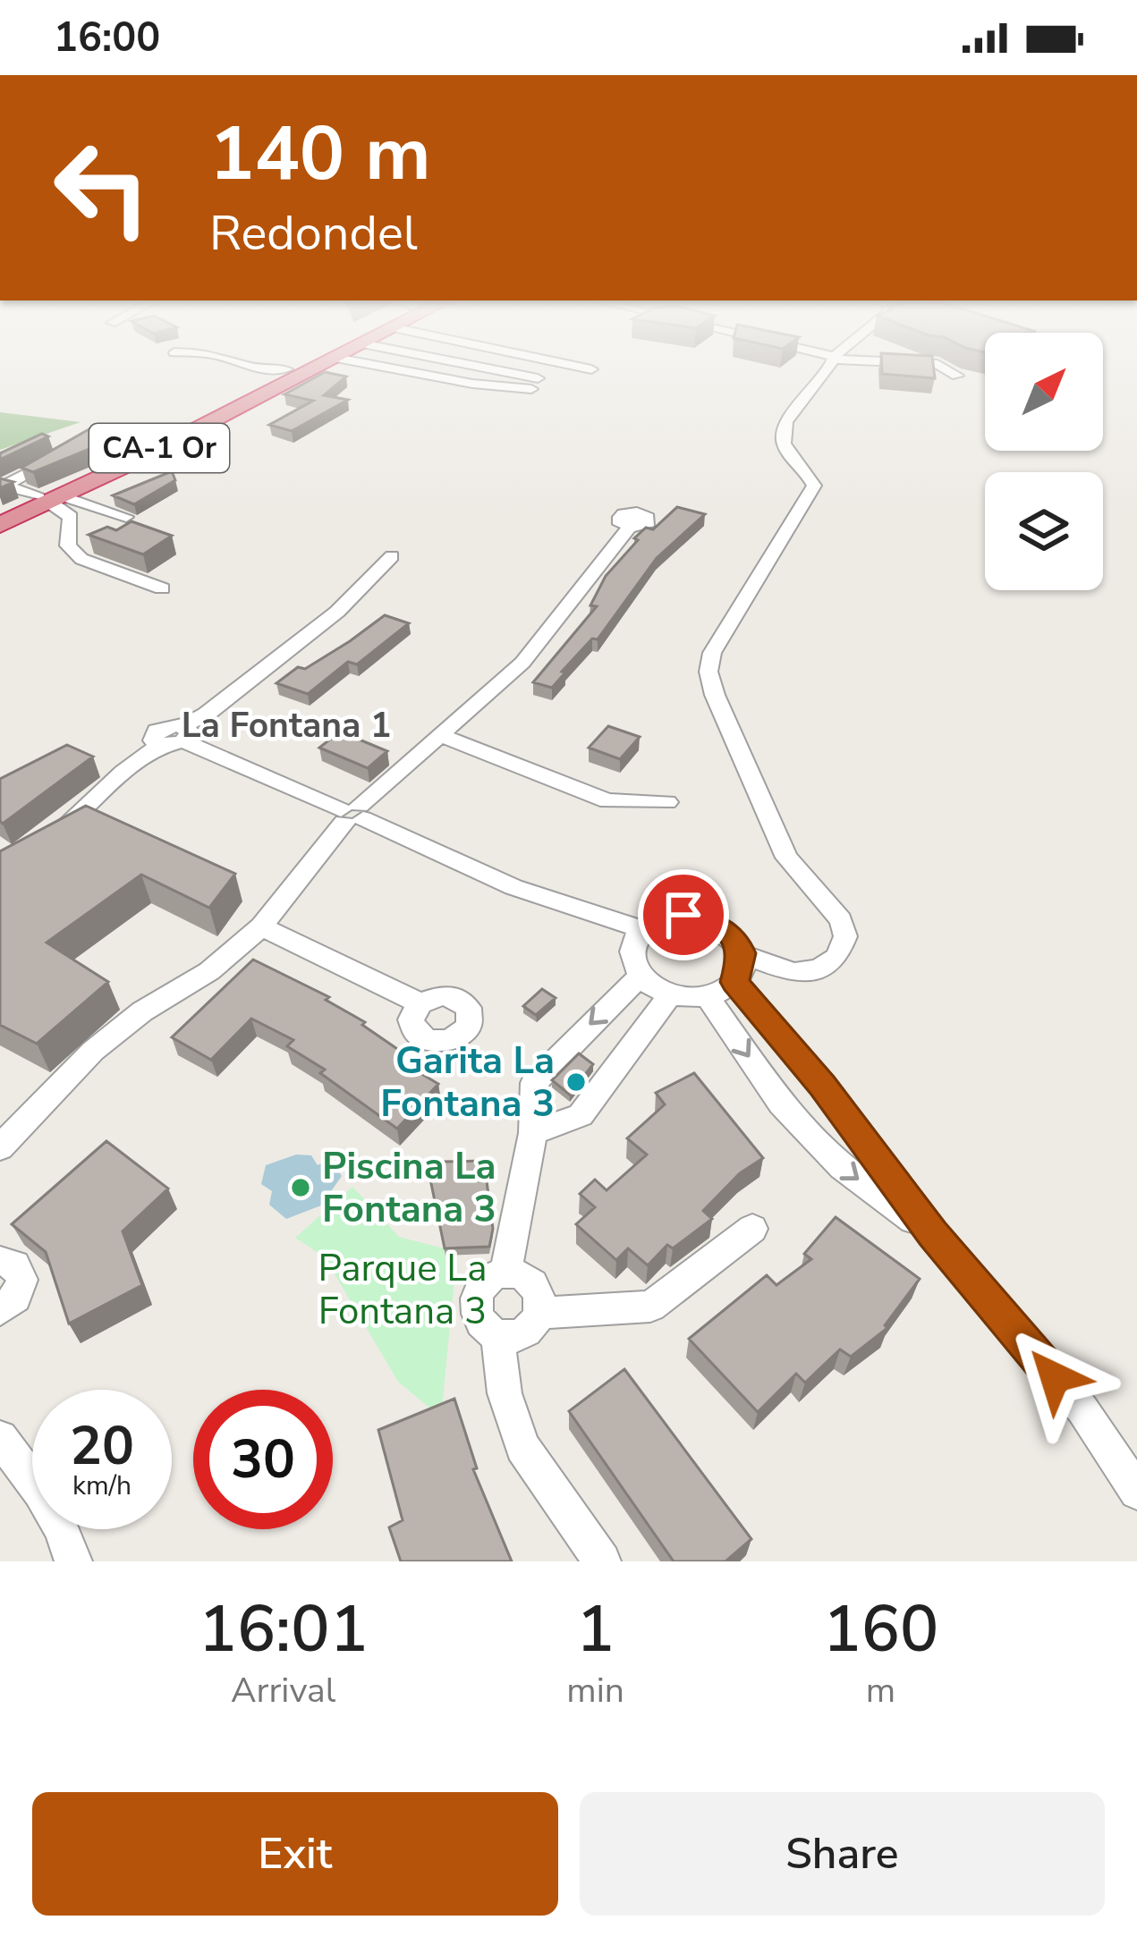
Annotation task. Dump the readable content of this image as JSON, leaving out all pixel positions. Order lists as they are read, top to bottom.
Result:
{
  "streets": {
    "highway": ["CA-1 Or"]
  },
  "districts": ["La Fontana 1"],
  "parks": ["Parque La Fontana 3"],
  "places": ["Garita La Fontana 3", "Piscina La Fontana 3"],
  "north": "top right",
  "page": {
    "status": "16:00",
    "turn": ["140 m", "Redondel"],
    "speed": "20 km/h",
    "limit": "30",
    "eta": [
      "16:01",
      "Arrival",
      "1",
      "min",
      "160",
      "m"
    ],
    "buttons": ["Exit", "Share"]
  }
}
